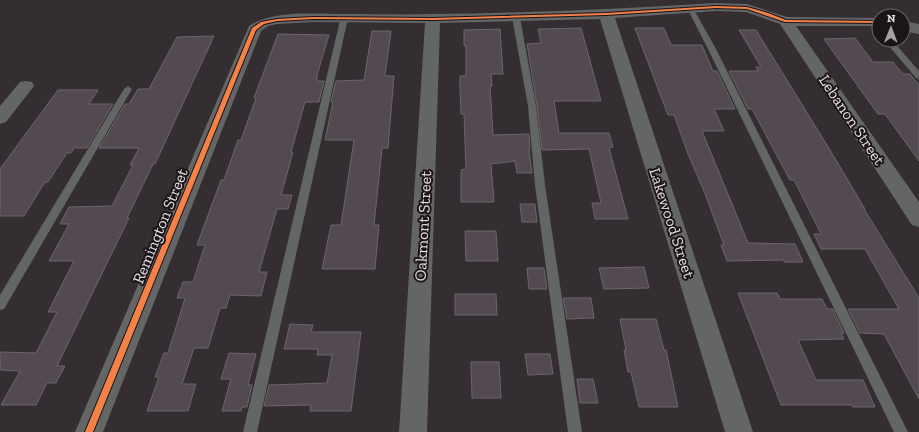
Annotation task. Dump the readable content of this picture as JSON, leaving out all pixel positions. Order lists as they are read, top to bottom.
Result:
{
  "streets": {
    "street": [
      "Lebanon Street",
      "Lakewood Street",
      "Remington Street",
      "Oakmont Street"
    ]
  },
  "north": "top"
}
